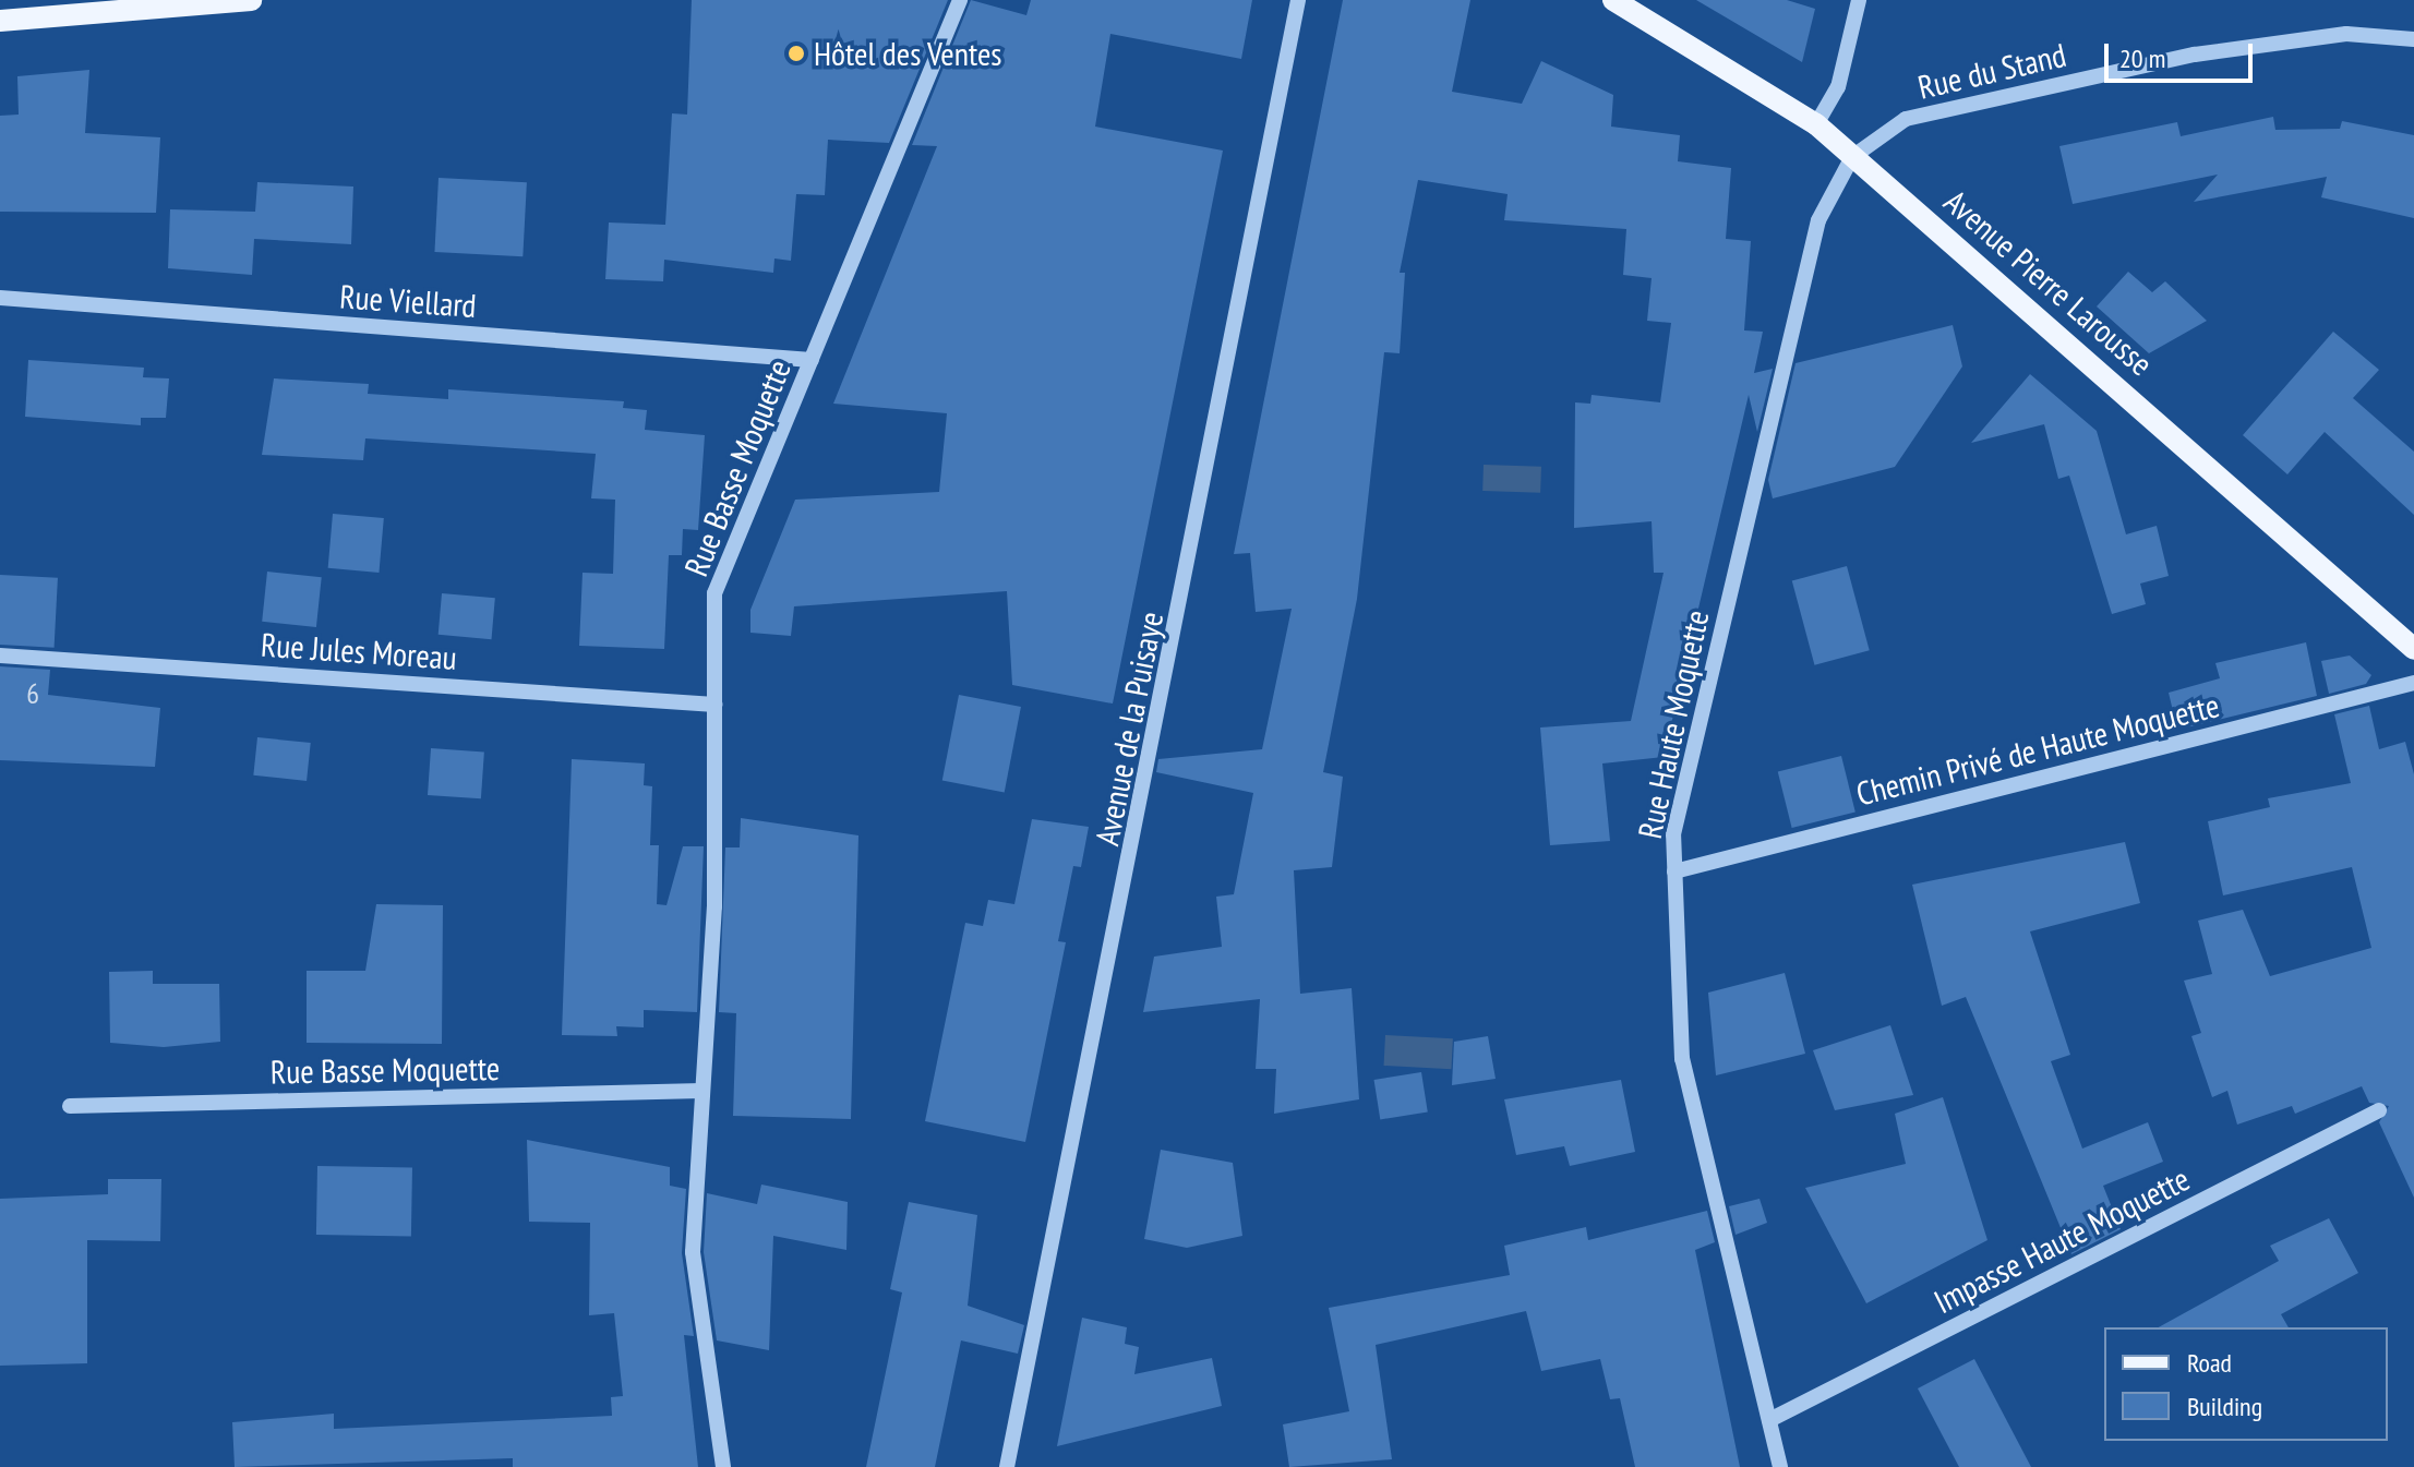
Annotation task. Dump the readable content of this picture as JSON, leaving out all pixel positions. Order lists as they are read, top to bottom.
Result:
{
  "streets": {
    "main road": ["Avenue Pierre Larousse"],
    "street": [
      "Rue du Stand",
      "Rue Viellard",
      "Rue Basse Moquette",
      "Rue Jules Moreau",
      "Rue Haute Moquette",
      "Avenue de la Puisaye",
      "Chemin Privé de Haute Moquette",
      "Impasse Haute Moquette"
    ]
  },
  "crossings": [
    ["Rue du Stand", "Avenue Pierre Larousse"],
    ["Rue du Stand", "Rue Haute Moquette"],
    ["Avenue Pierre Larousse", "Rue Haute Moquette"],
    ["Rue Viellard", "Rue Basse Moquette"],
    ["Rue Basse Moquette", "Rue Jules Moreau"],
    ["Rue Haute Moquette", "Chemin Privé de Haute Moquette"],
    ["Rue Haute Moquette", "Impasse Haute Moquette"]
  ],
  "places": ["Hôtel des Ventes"],
  "house_numbers": ["6"],
  "legend": ["Road", "Building"],
  "scale_bar": "20 m"
}
